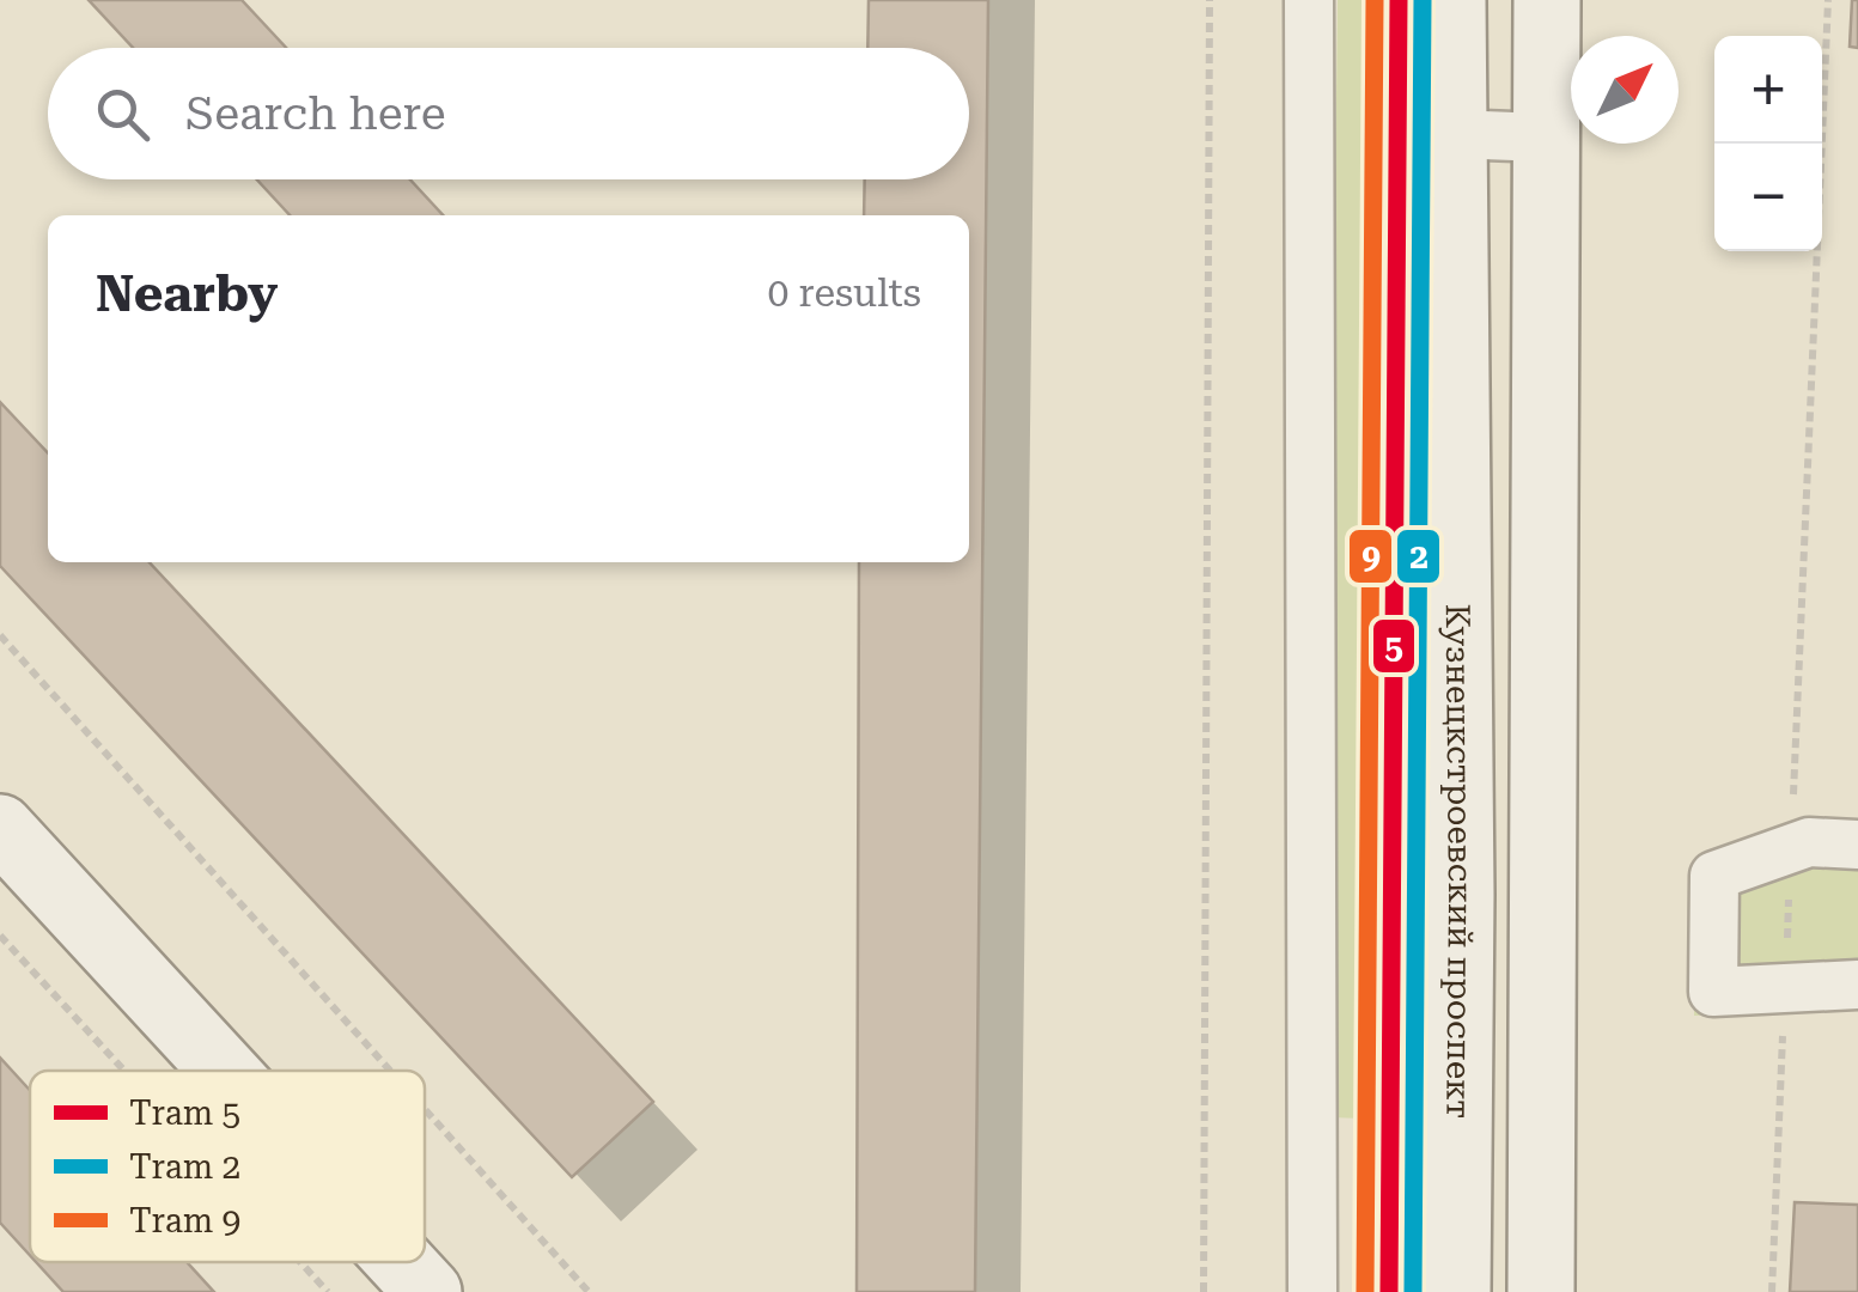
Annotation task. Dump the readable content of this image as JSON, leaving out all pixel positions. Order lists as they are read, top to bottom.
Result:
{
  "streets": {
    "main road": ["Кузнецкстроевский проспект"]
  },
  "lines": ["tram line 5", "tram line 2", "tram line 9"],
  "legend": ["Tram 5", "Tram 2", "Tram 9"],
  "north": "top right",
  "page": {
    "map_buttons": ["+", "−"],
    "search": "Search here",
    "heading": ["Nearby", "0 results"]
  }
}
